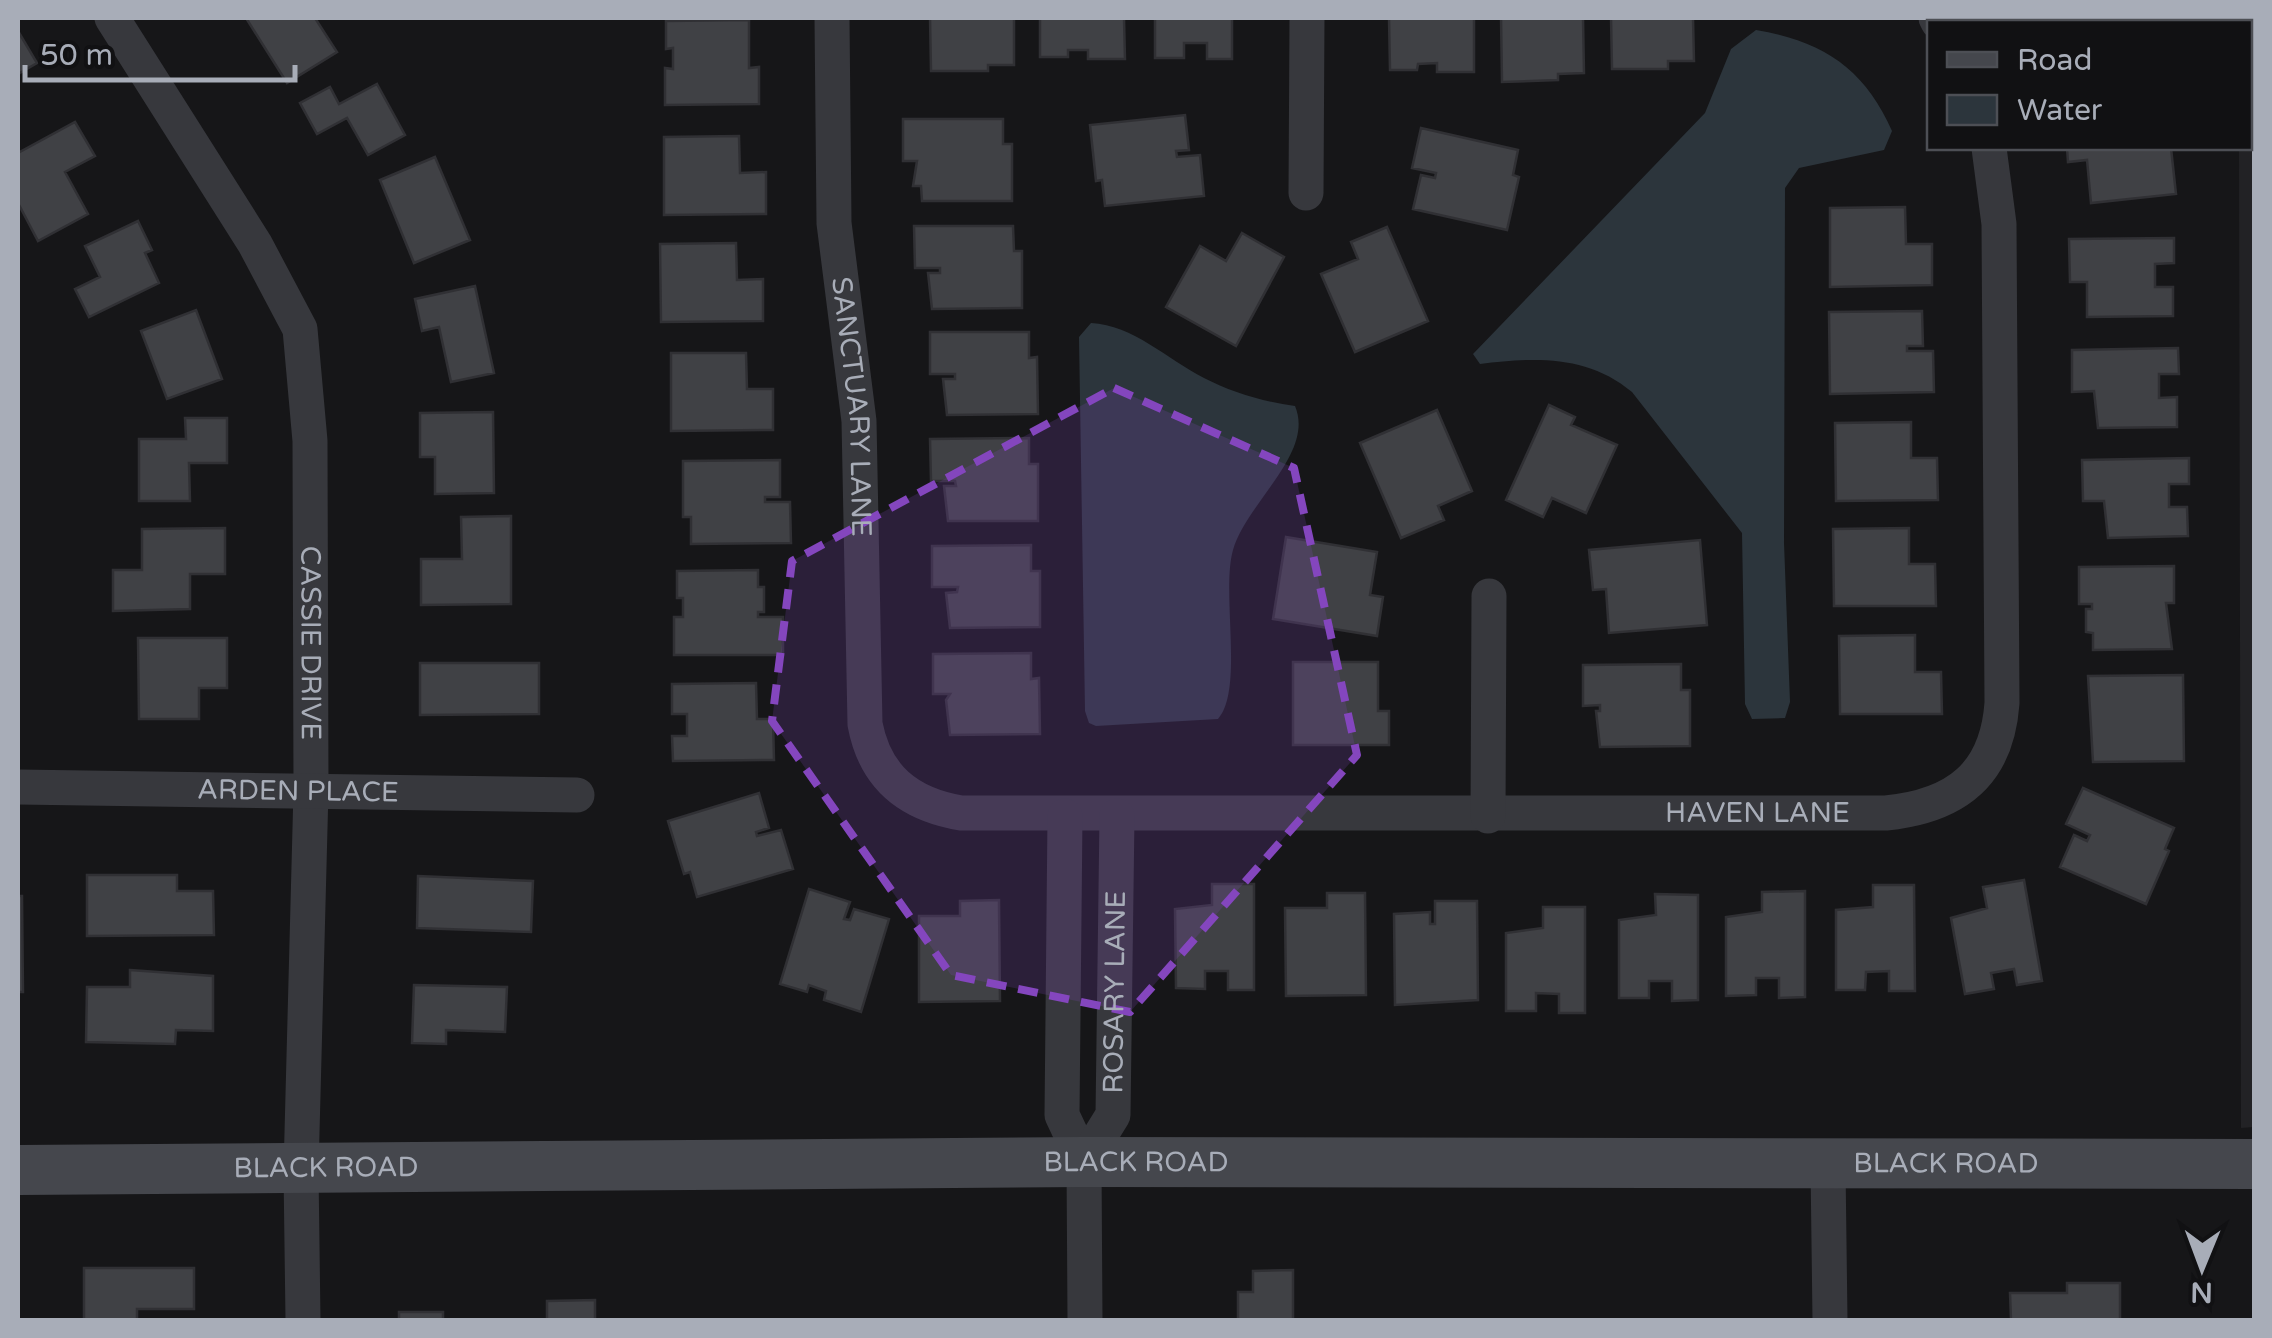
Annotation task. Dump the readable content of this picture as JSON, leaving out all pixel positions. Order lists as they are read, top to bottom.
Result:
{
  "streets": {
    "main road": ["BLACK ROAD"],
    "street": [
      "SANCTUARY LANE",
      "CASSIE DRIVE",
      "ARDEN PLACE",
      "HAVEN LANE",
      "ROSARY LANE"
    ]
  },
  "crossings": [
    ["SANCTUARY LANE", "HAVEN LANE"],
    ["CASSIE DRIVE", "ARDEN PLACE"],
    ["CASSIE DRIVE", "BLACK ROAD"],
    ["HAVEN LANE", "ROSARY LANE"],
    ["ROSARY LANE", "BLACK ROAD"]
  ],
  "legend": ["Road", "Water"],
  "scale_bar": "50 m",
  "north": "bottom"
}
